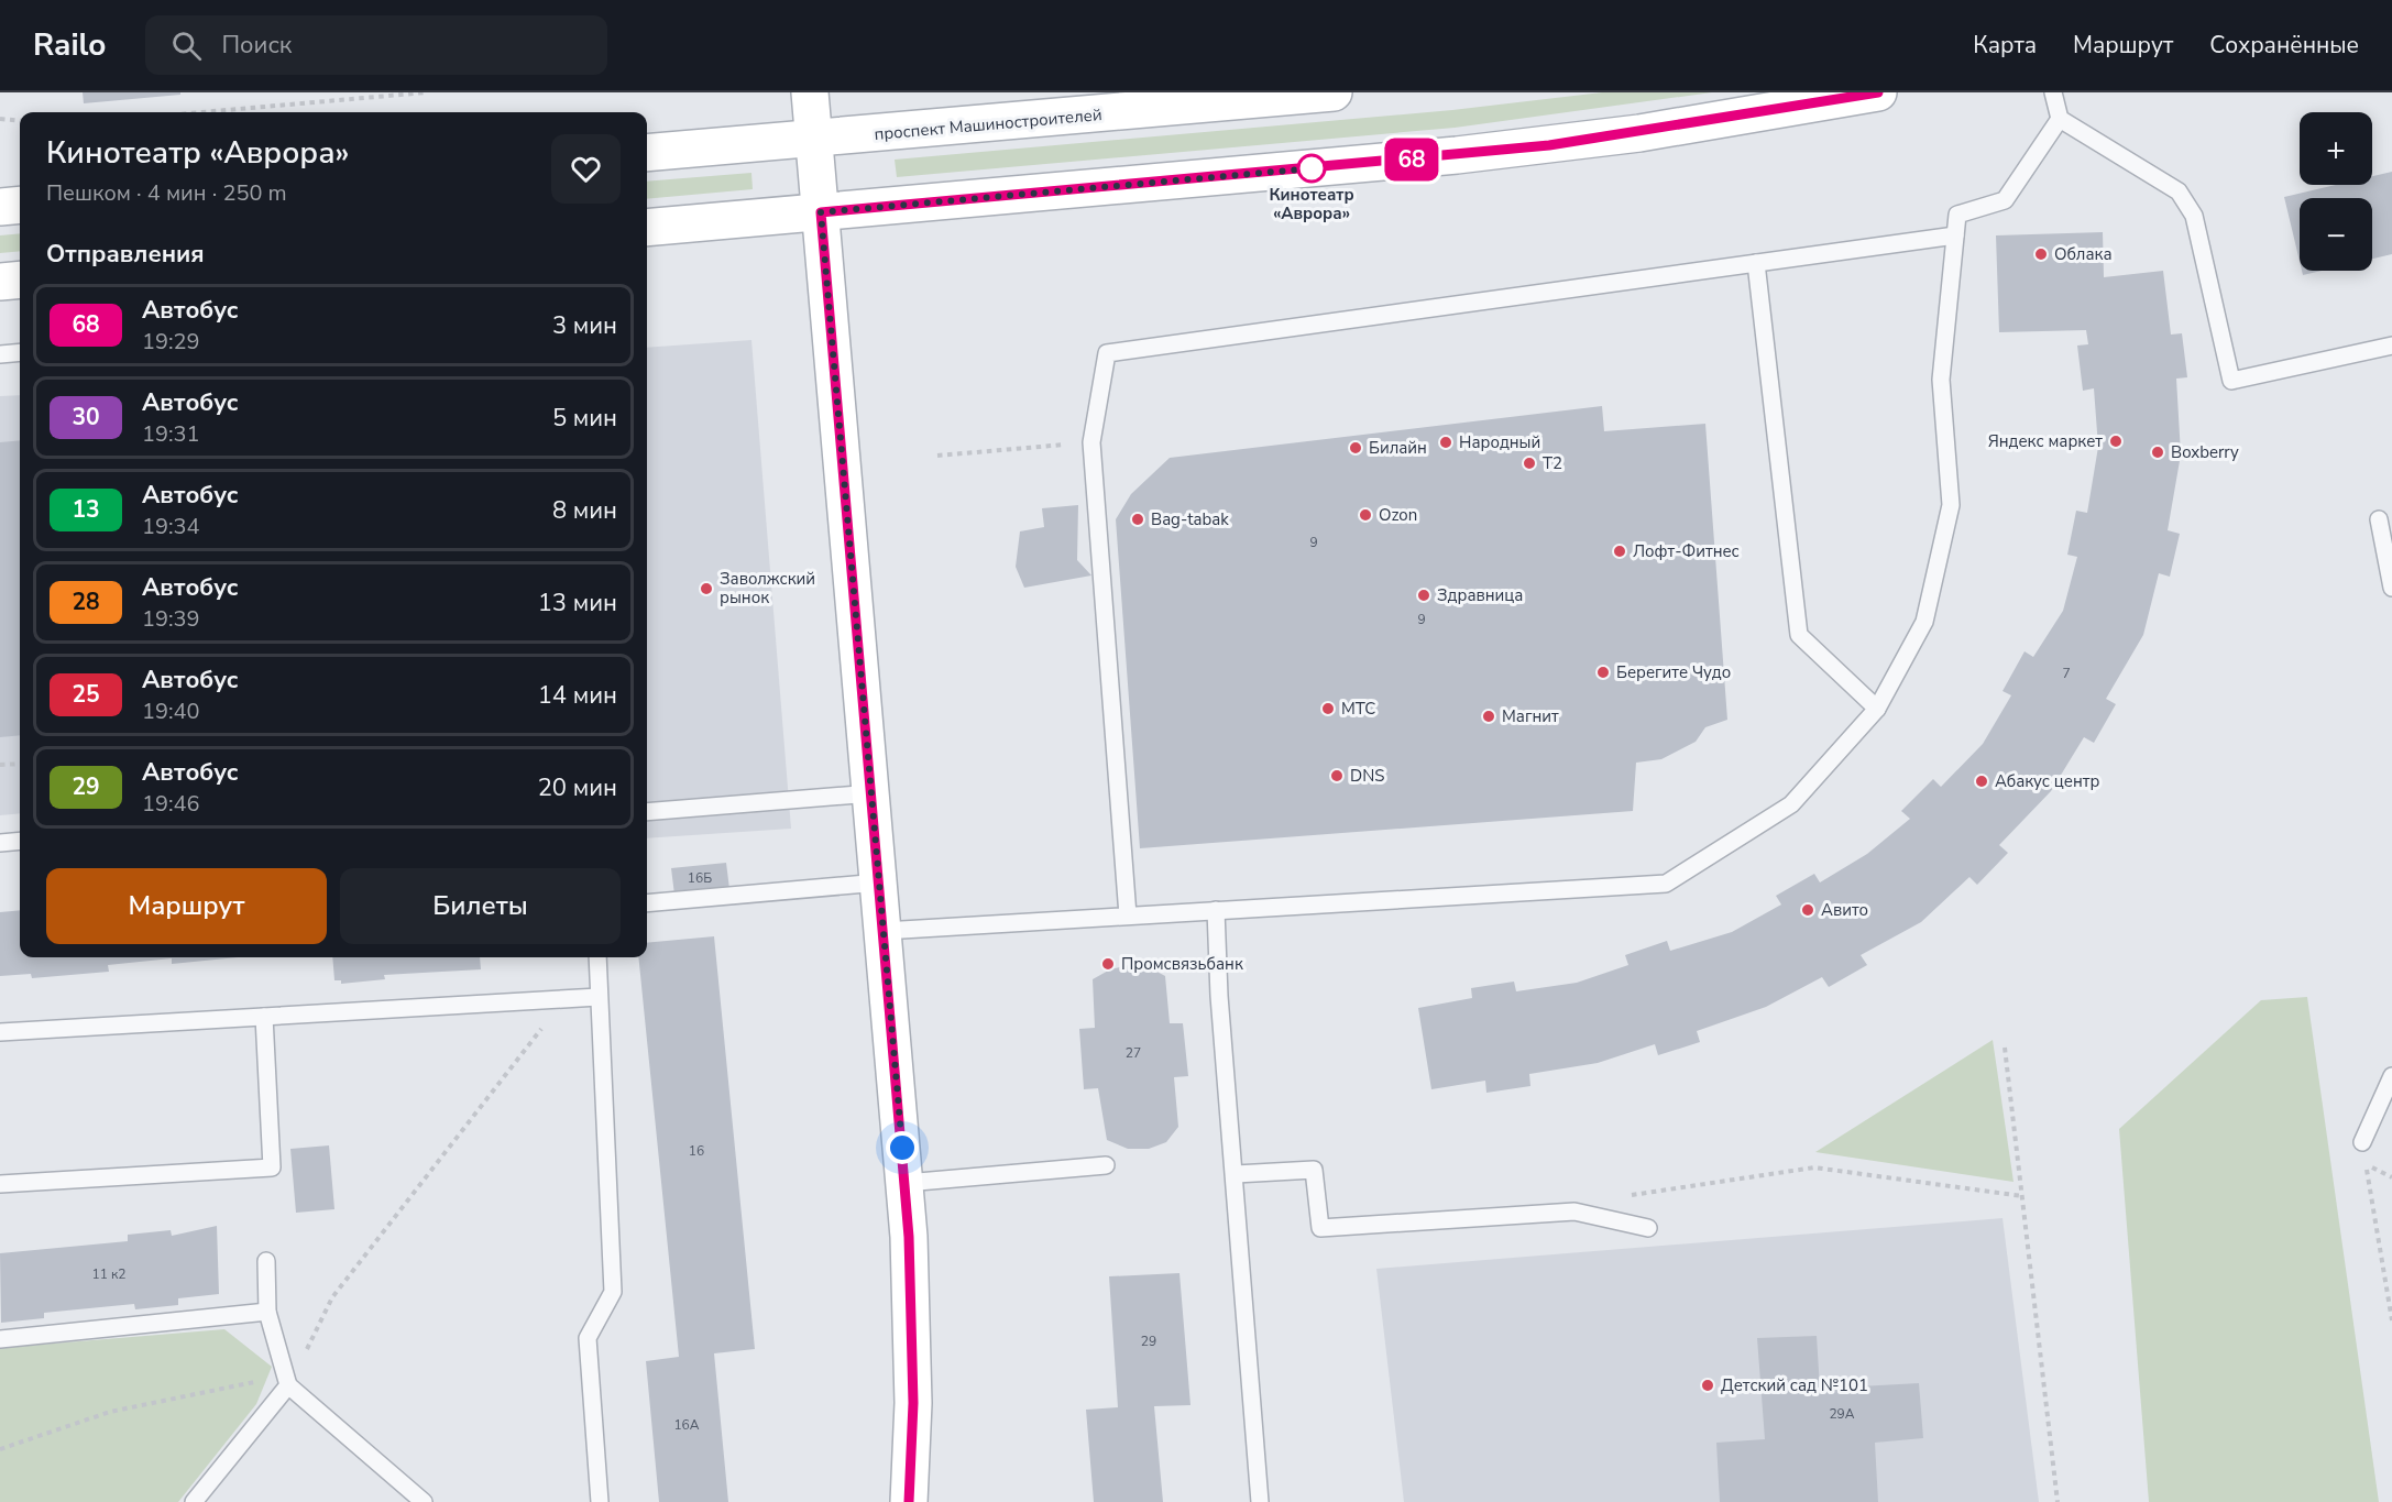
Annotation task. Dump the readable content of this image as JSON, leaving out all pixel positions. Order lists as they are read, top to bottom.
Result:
{
  "streets": {
    "main road": ["проспект Машиностроителей"]
  },
  "places": [
    "Кинотеатр «Аврора»",
    "Облака",
    "Яндекс маркет",
    "Народный",
    "Билайн",
    "Boxberry",
    "T2",
    "Ozon",
    "Bag-tabak",
    "Лофт-Фитнес",
    "Заволжский рынок",
    "Здравница",
    "Берегите Чудо",
    "МТС",
    "Магнит",
    "DNS",
    "Абакус центр",
    "Авито",
    "Промсвязьбанк",
    "Детский сад №101"
  ],
  "lines": ["bus line 68"],
  "house_numbers": [
    "9",
    "9",
    "7",
    "16Б",
    "27",
    "16",
    "11 к2",
    "29",
    "29А",
    "16А"
  ],
  "page": {
    "header": "Railo",
    "search": "Поиск",
    "nav": ["Карта", "Маршрут", "Сохранённые"],
    "on_map": "68",
    "map_buttons": ["+", "−"],
    "heading": [
      ["Кинотеатр «Аврора»", "Пешком · 4 мин · 250 m"],
      "Отправления"
    ],
    "list": [
      {
        "mark": "68",
        "name": "Автобус",
        "note": "19:29",
        "value": "3 мин"
      },
      {
        "mark": "30",
        "name": "Автобус",
        "note": "19:31",
        "value": "5 мин"
      },
      {
        "mark": "13",
        "name": "Автобус",
        "note": "19:34",
        "value": "8 мин"
      },
      {
        "mark": "28",
        "name": "Автобус",
        "note": "19:39",
        "value": "13 мин"
      },
      {
        "mark": "25",
        "name": "Автобус",
        "note": "19:40",
        "value": "14 мин"
      },
      {
        "mark": "29",
        "name": "Автобус",
        "note": "19:46",
        "value": "20 мин"
      }
    ],
    "buttons": ["Маршрут", "Билеты"]
  }
}
